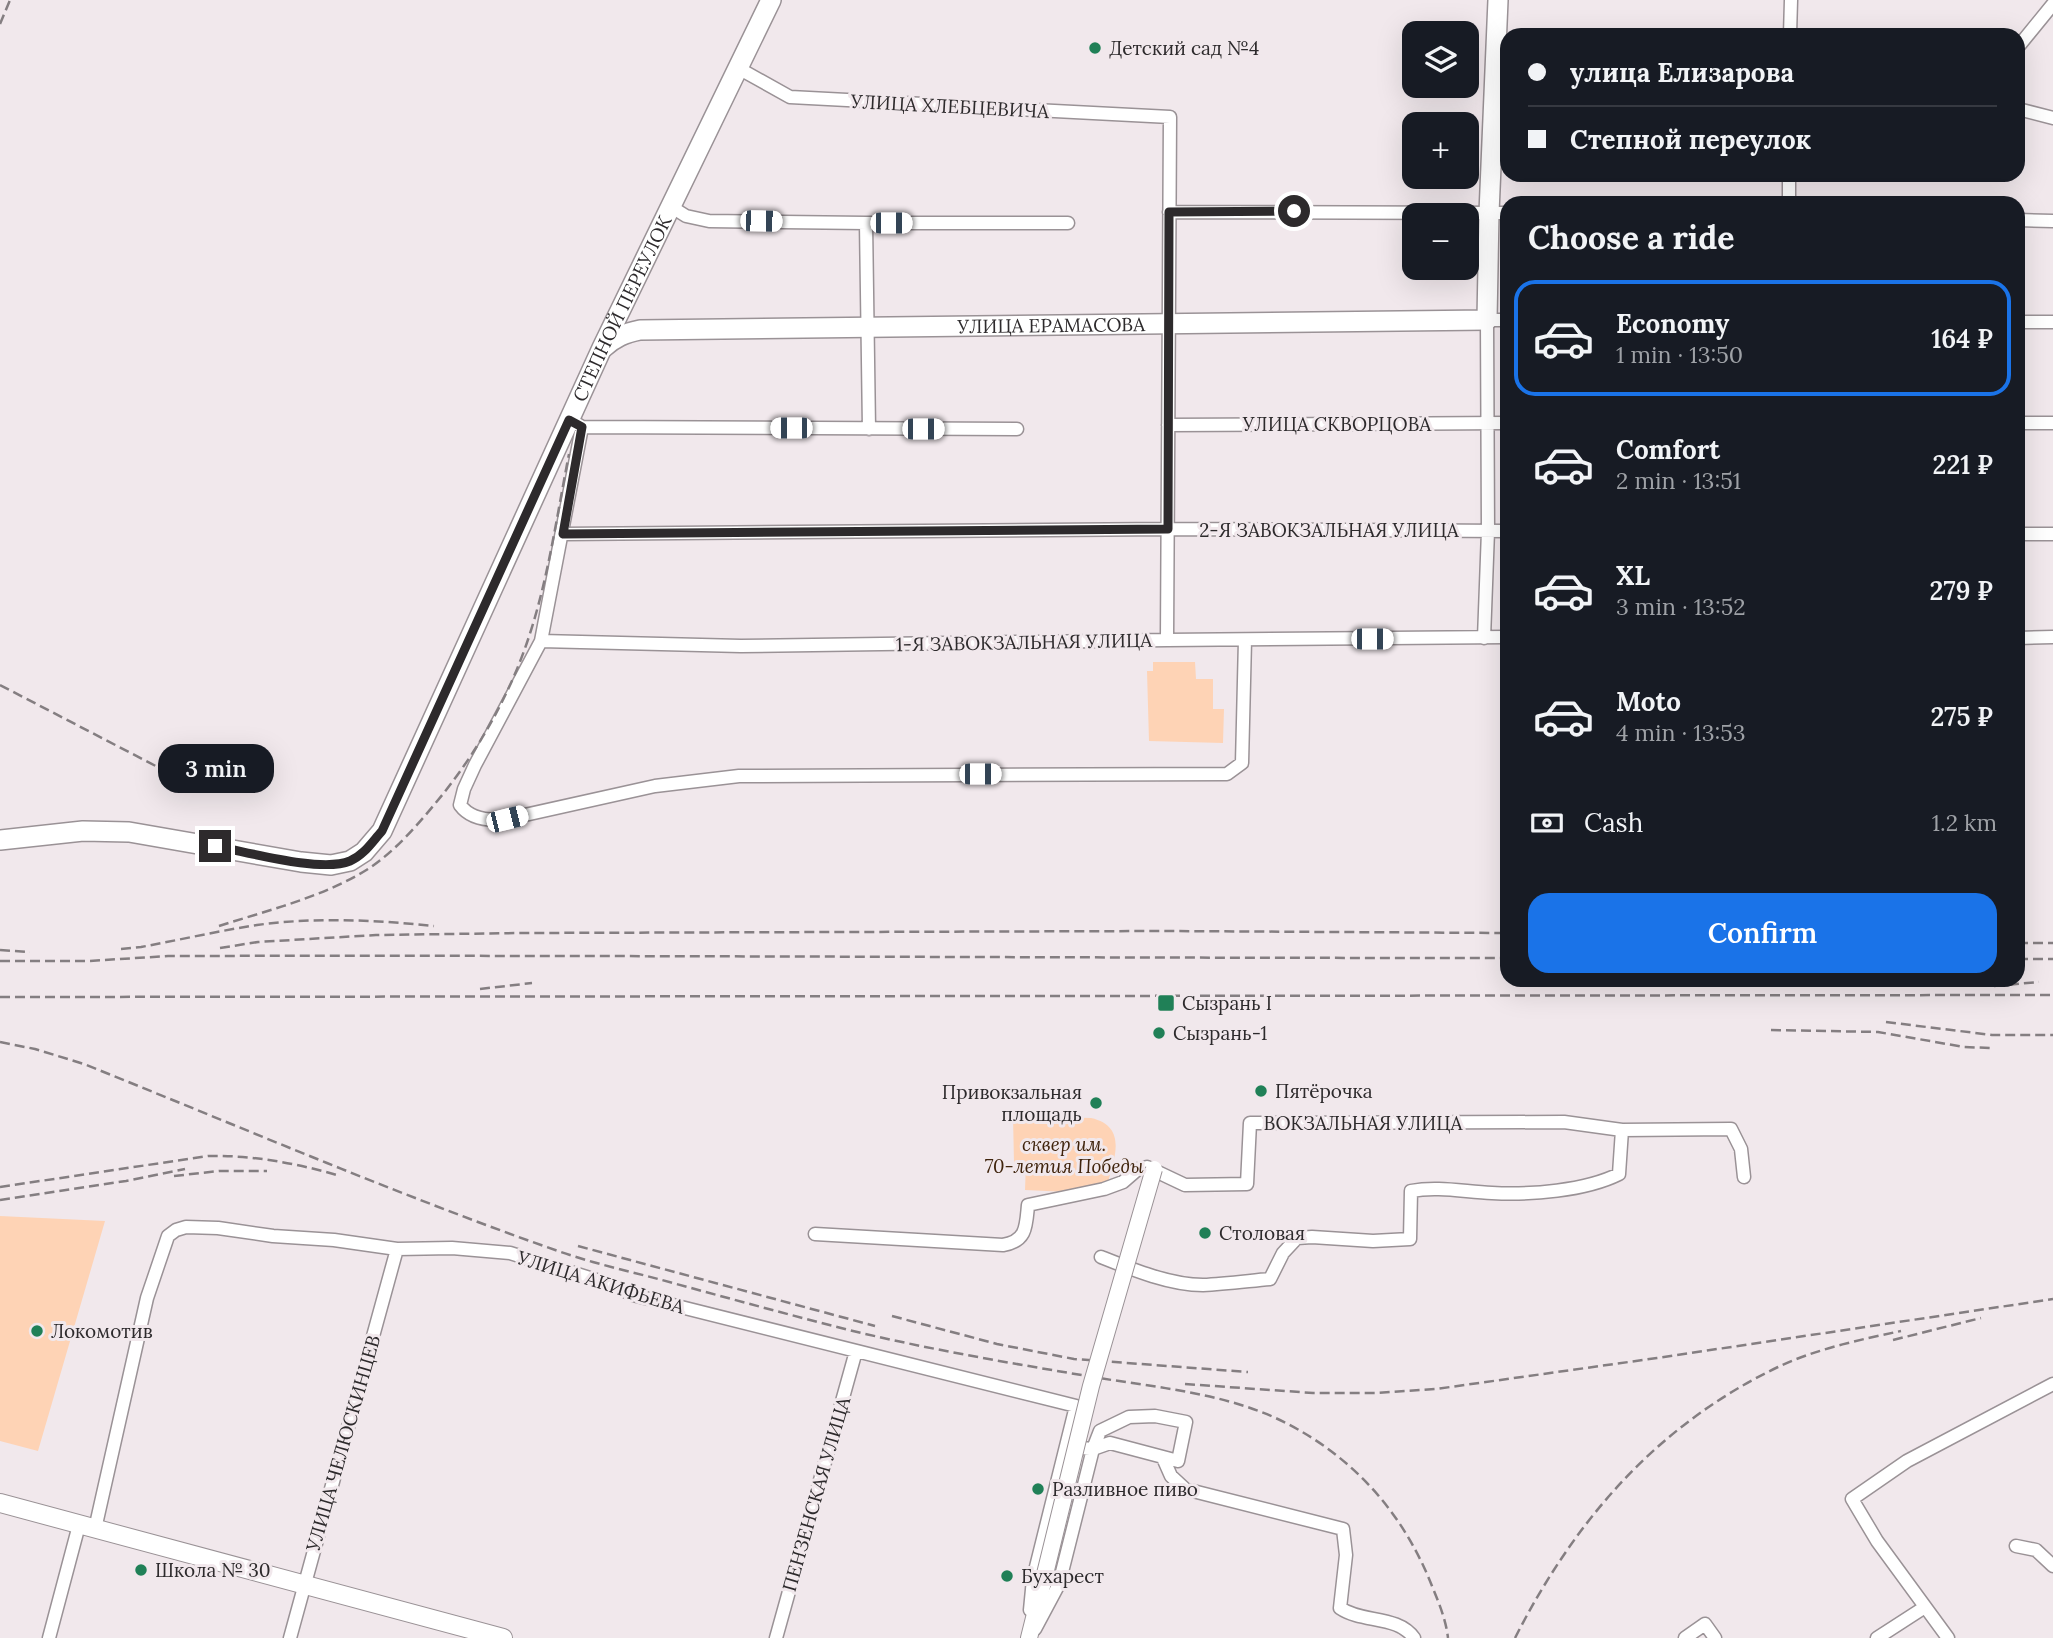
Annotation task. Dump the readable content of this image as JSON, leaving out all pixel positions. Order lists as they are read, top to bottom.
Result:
{
  "streets": {
    "main road": ["СТЕПНОЙ ПЕРЕУЛОК", "УЛИЦА ЕРАМАСОВА"],
    "street": [
      "УЛИЦА ХЛЕБЦЕВИЧА",
      "УЛИЦА СКВОРЦОВА",
      "2-Я ЗАВОКЗАЛЬНАЯ УЛИЦА",
      "1-Я ЗАВОКЗАЛЬНАЯ УЛИЦА",
      "ВОКЗАЛЬНАЯ УЛИЦА",
      "УЛИЦА АКИФЬЕВА",
      "УЛИЦА ЧЕЛЮСКИНЦЕВ",
      "ПЕНЗЕНСКАЯ УЛИЦА"
    ]
  },
  "crossings": [
    ["УЛИЦА ХЛЕБЦЕВИЧА", "СТЕПНОЙ ПЕРЕУЛОК"],
    ["СТЕПНОЙ ПЕРЕУЛОК", "УЛИЦА ЕРАМАСОВА"],
    ["УЛИЦА АКИФЬЕВА", "УЛИЦА ЧЕЛЮСКИНЦЕВ"],
    ["УЛИЦА АКИФЬЕВА", "ПЕНЗЕНСКАЯ УЛИЦА"]
  ],
  "parks": ["сквер им. 70-летия Победы"],
  "places": {
    "other": [
      "Детский сад №4",
      "Сызрань-1",
      "Пятёрочка",
      "Привокзальная площадь",
      "Столовая",
      "Локомотив",
      "Разливное пиво",
      "Школа № 30",
      "Бухарест"
    ],
    "transit": ["Сызрань I"]
  },
  "page": {
    "map_buttons": ["+", "−"],
    "banner": ["улица Елизарова", "Степной переулок"],
    "heading": "Choose a ride",
    "list": [
      {
        "name": "Economy",
        "note": "1 min · 13:50",
        "value": "164 ₽"
      },
      {
        "name": "Comfort",
        "note": "2 min · 13:51",
        "value": "221 ₽"
      },
      {
        "name": "XL",
        "note": "3 min · 13:52",
        "value": "279 ₽"
      },
      {
        "name": "Moto",
        "note": "4 min · 13:53",
        "value": "275 ₽"
      }
    ],
    "bubble": "3 min",
    "pay": ["Cash", "1.2 km"],
    "buttons": "Confirm"
  }
}
